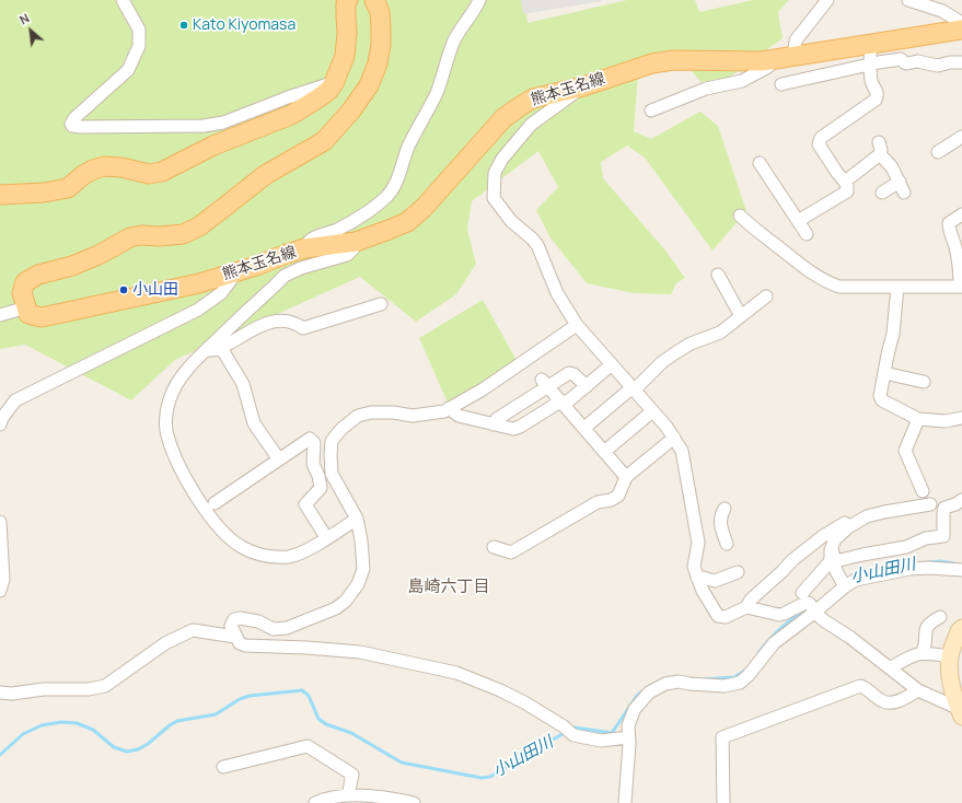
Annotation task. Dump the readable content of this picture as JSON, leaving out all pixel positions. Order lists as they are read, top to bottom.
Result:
{
  "streets": {
    "main road": ["熊本玉名線"]
  },
  "districts": ["島崎六丁目"],
  "water": ["小山田川"],
  "places": ["Kato Kiyomasa", "小山田"],
  "north": "top left"
}
